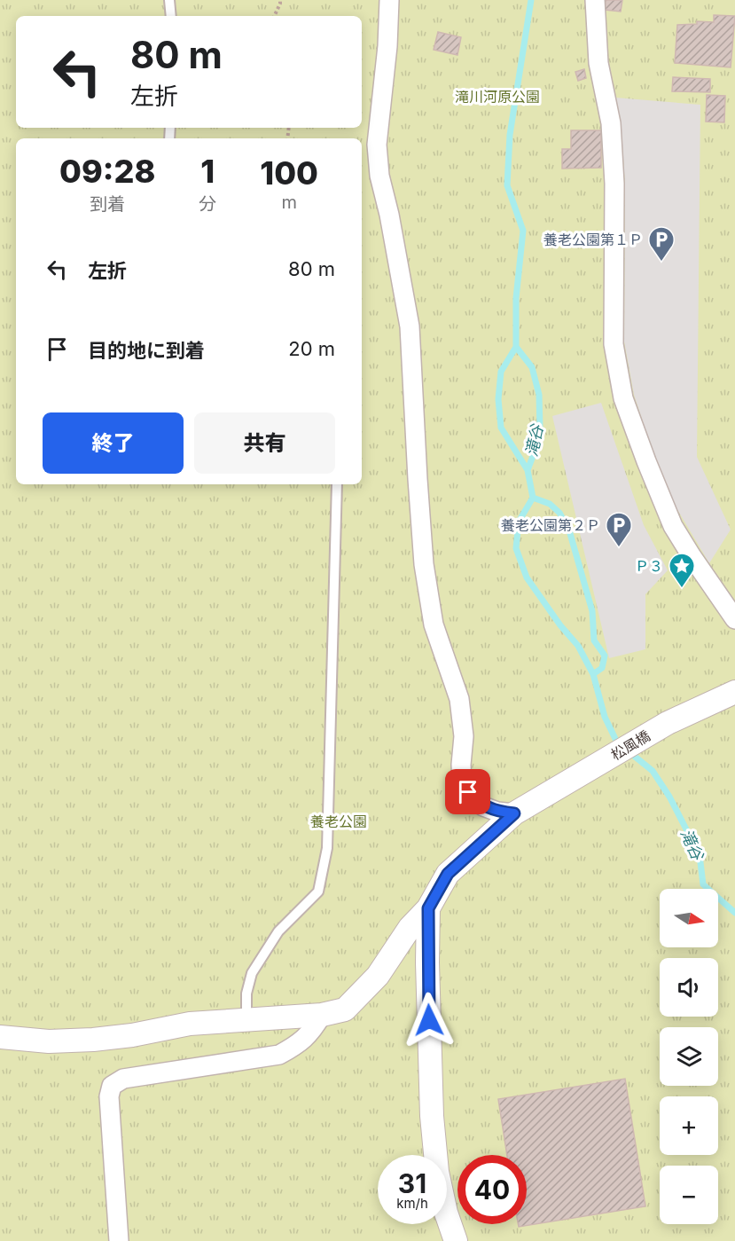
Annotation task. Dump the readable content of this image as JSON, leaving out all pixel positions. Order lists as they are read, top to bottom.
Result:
{
  "streets": {
    "street": ["松風橋"]
  },
  "water": ["滝谷"],
  "parks": ["滝川河原公園", "養老公園"],
  "places": {
    "parking": ["養老公園第１Ｐ", "養老公園第２Ｐ"],
    "place": ["Ｐ３"]
  },
  "north": "right",
  "page": {
    "turn": ["80 m", "左折"],
    "eta": [
      "09:28",
      "到着",
      "1",
      "分",
      "100",
      "m"
    ],
    "list": [
      {
        "name": "左折",
        "value": "80 m"
      },
      {
        "name": "目的地に到着",
        "value": "20 m"
      }
    ],
    "buttons": ["終了", "共有"],
    "map_buttons": ["+", "−"],
    "speed": "31 km/h",
    "limit": "40"
  }
}
